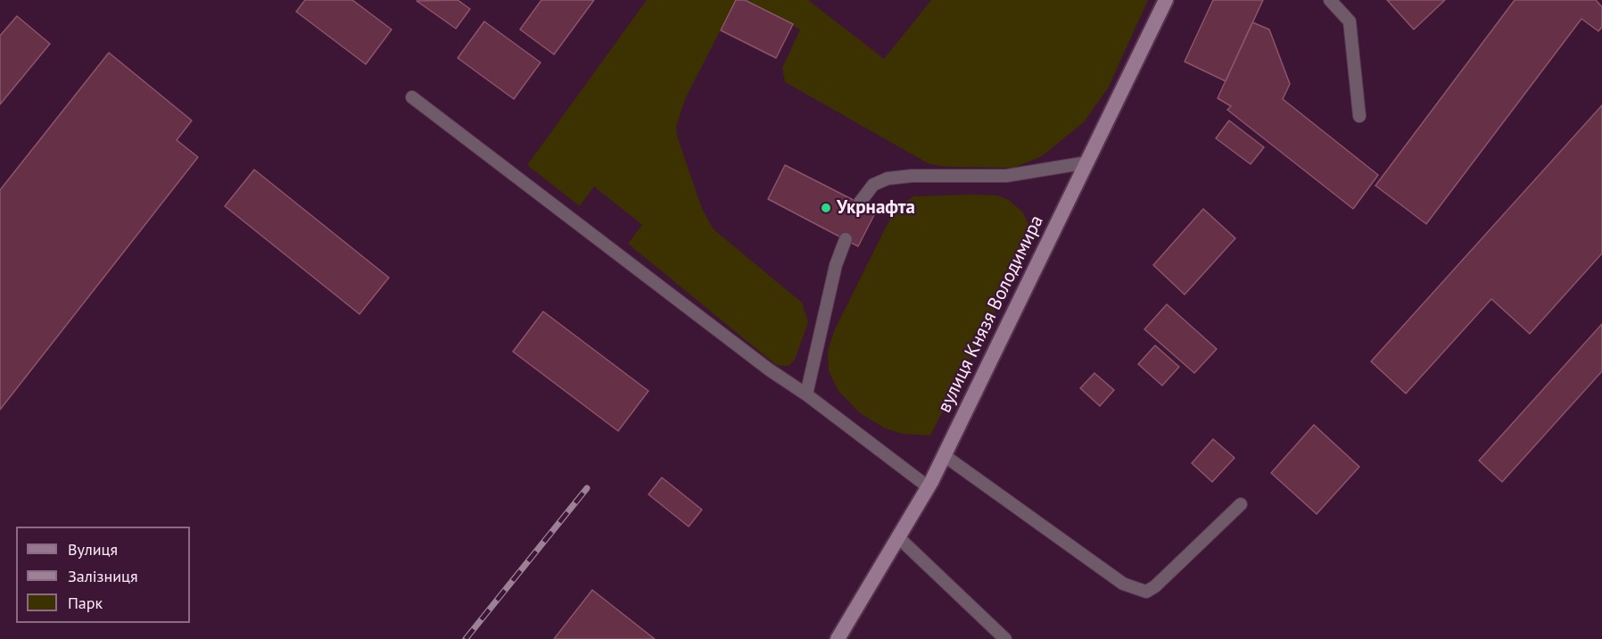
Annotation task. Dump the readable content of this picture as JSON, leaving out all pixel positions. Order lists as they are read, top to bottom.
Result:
{
  "streets": {
    "main road": ["вулиця Князя Володимира"]
  },
  "places": ["Укрнафта"],
  "legend": ["Вулиця", "Залізниця", "Парк"]
}
